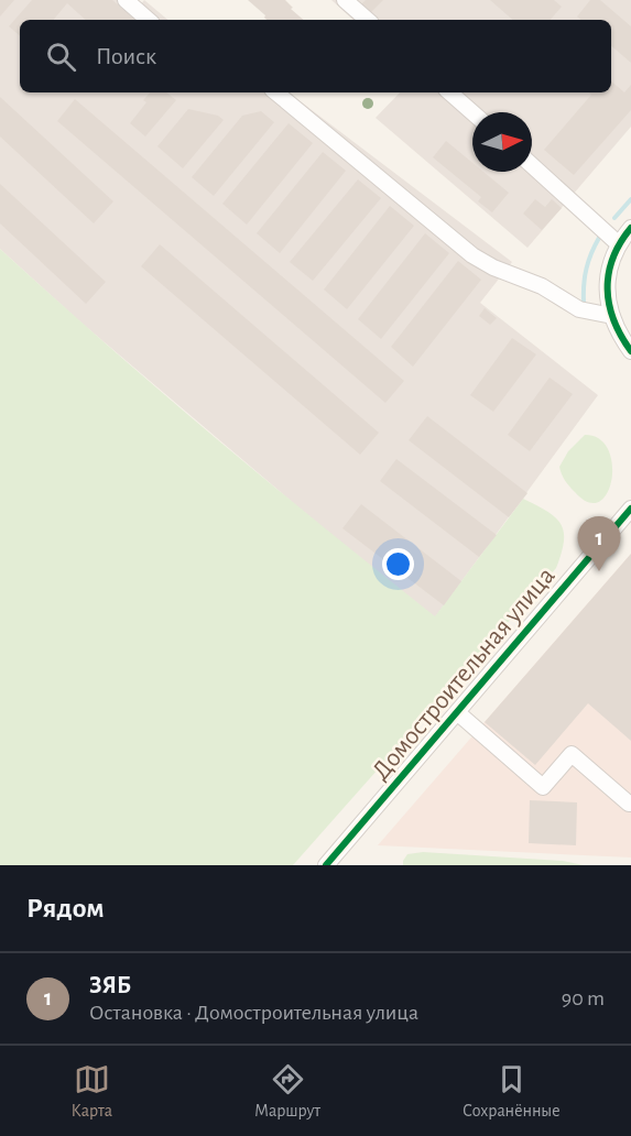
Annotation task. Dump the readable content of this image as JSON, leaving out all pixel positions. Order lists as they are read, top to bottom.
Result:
{
  "streets": {
    "street": ["Домостроительная улица"]
  },
  "north": "right",
  "page": {
    "search": "Поиск",
    "pins": "1",
    "heading": "Рядом",
    "list": [
      {
        "mark": "1",
        "name": "ЗЯБ",
        "note": "Остановка · Домостроительная улица",
        "value": "90 m"
      }
    ],
    "nav": ["Карта", "Маршрут", "Сохранённые"]
  }
}
